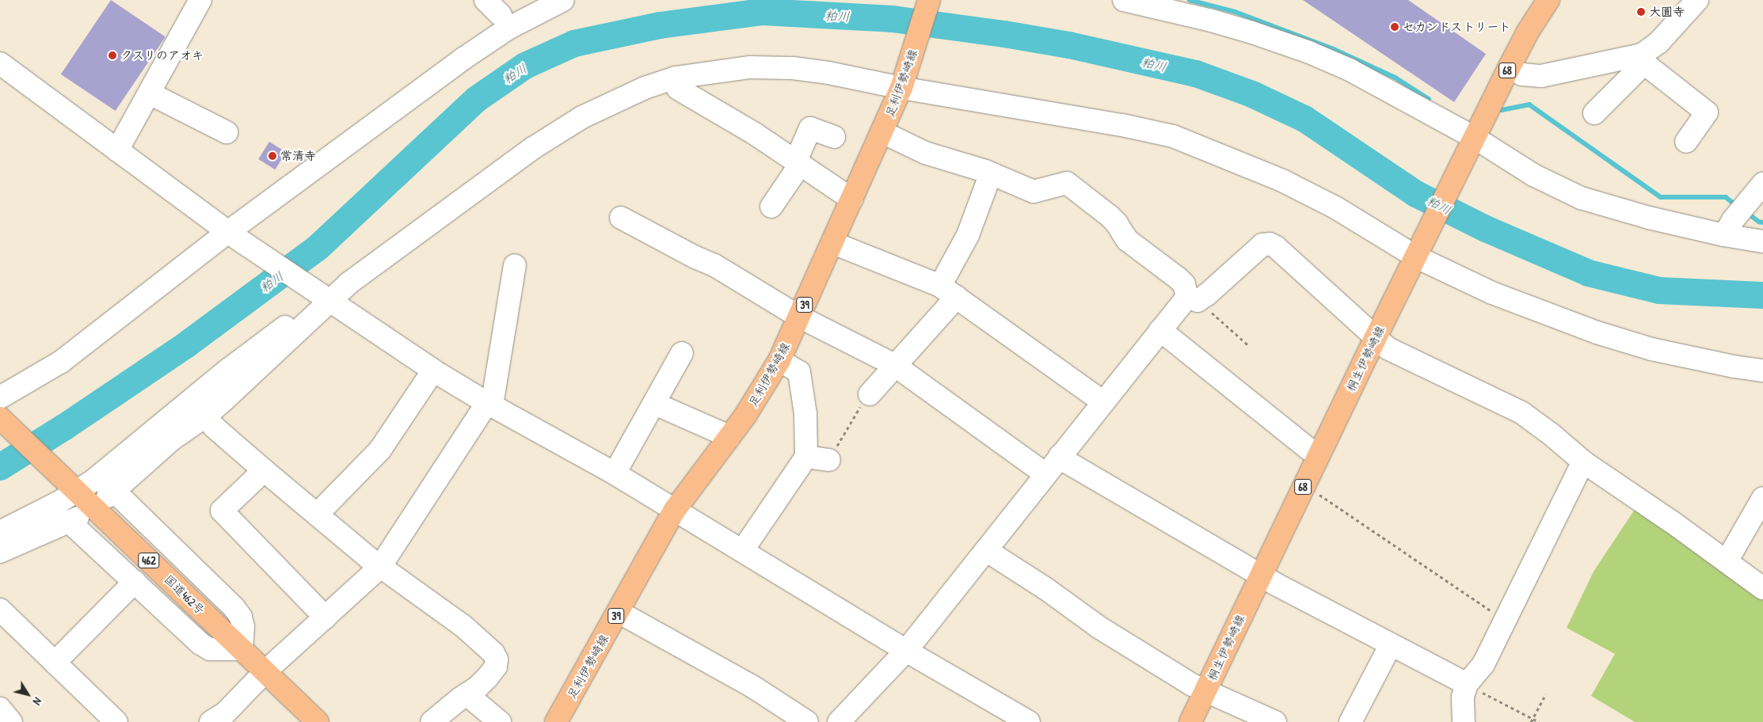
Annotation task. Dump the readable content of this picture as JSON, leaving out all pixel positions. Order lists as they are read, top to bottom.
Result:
{
  "streets": {
    "main road": [
      "68",
      "足利伊勢崎線",
      "39",
      "桐生伊勢崎線",
      "462",
      "国道462号"
    ]
  },
  "water": ["粕川"],
  "places": [
    "大圓寺",
    "セカンドストリート",
    "クスリのアオキ",
    "常清寺"
  ],
  "north": "bottom right"
}
